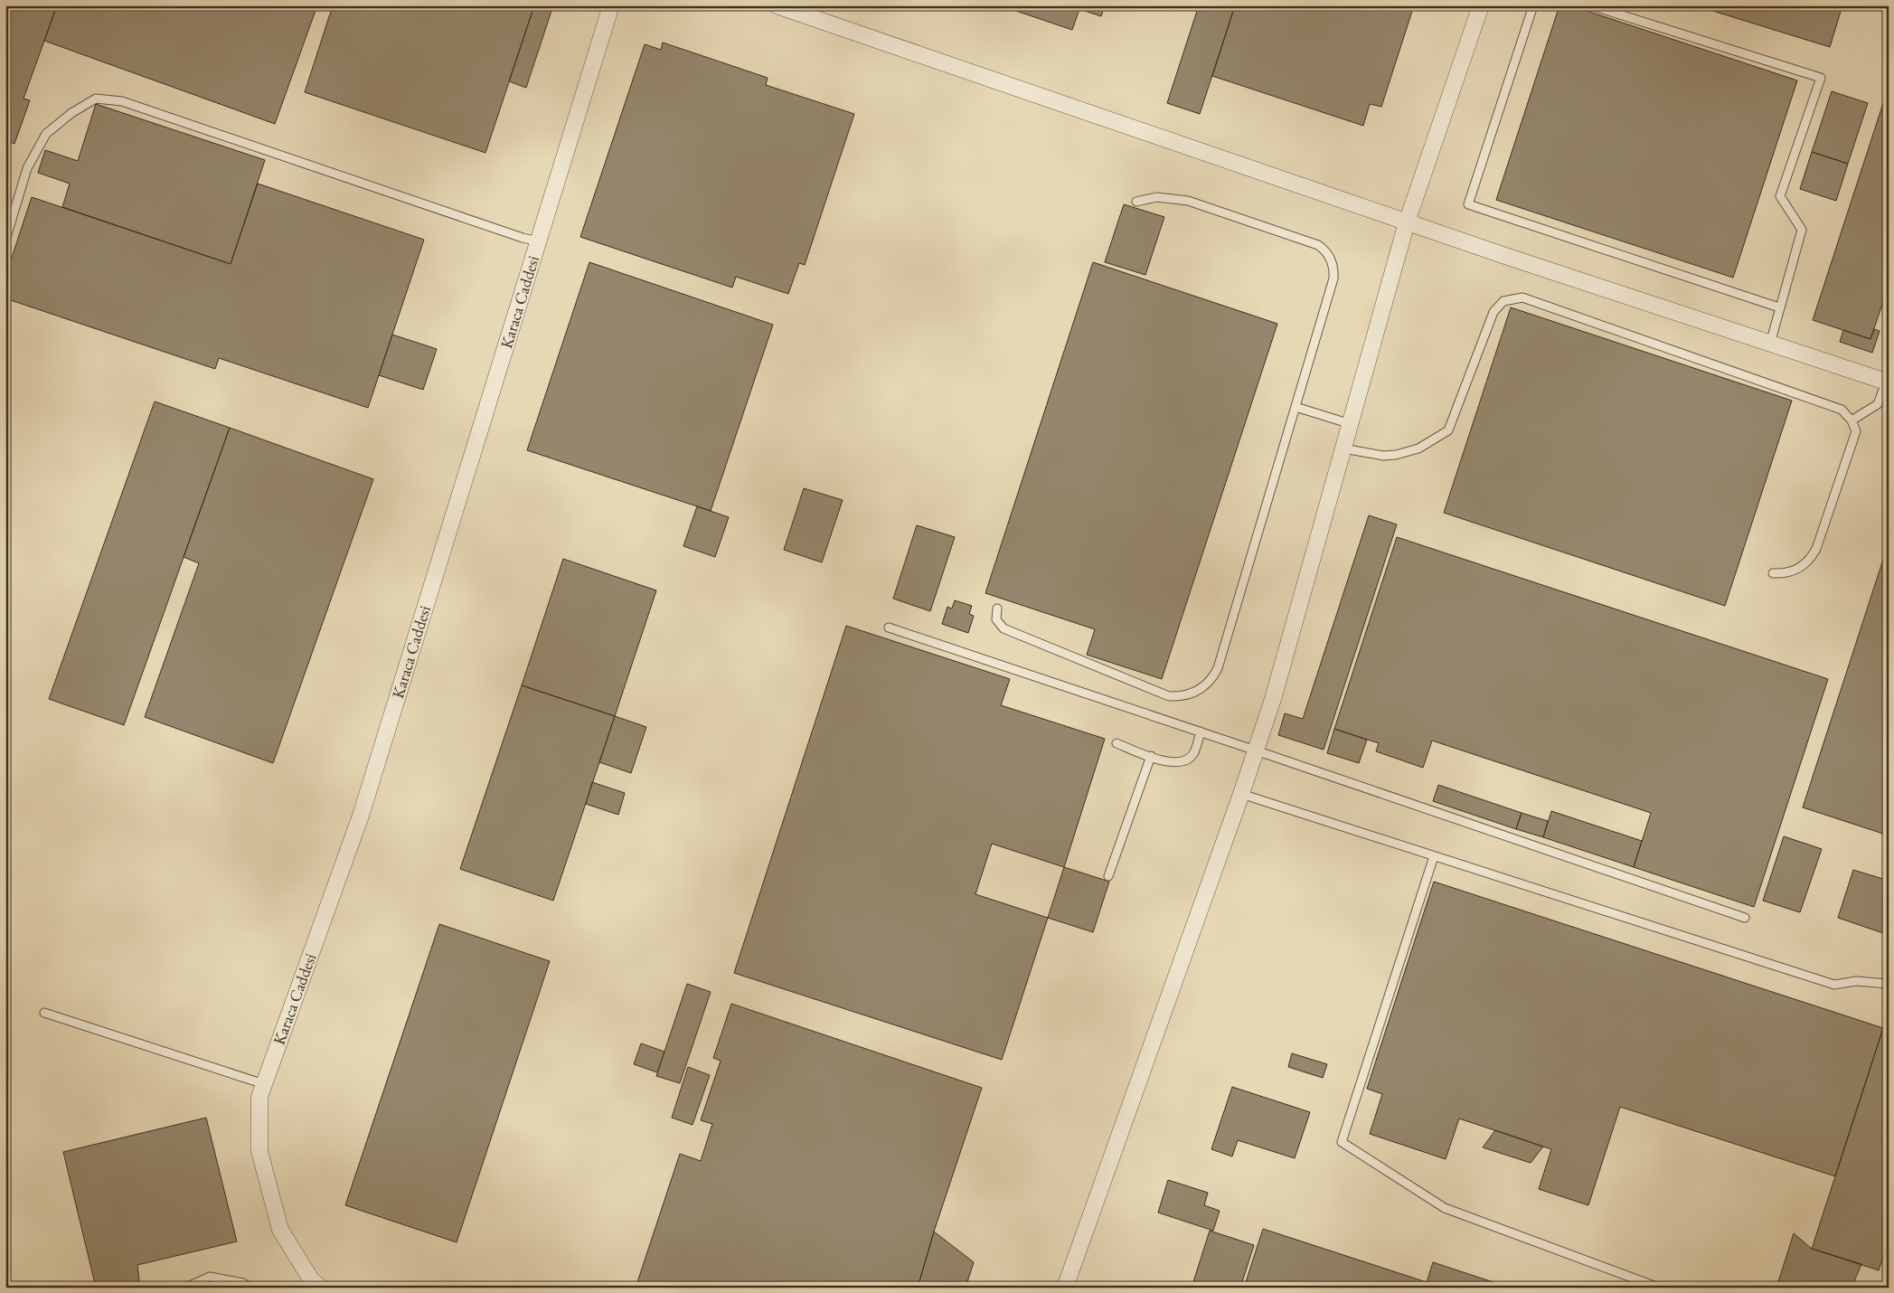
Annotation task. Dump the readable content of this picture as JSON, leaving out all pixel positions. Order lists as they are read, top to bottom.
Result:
{
  "streets": {
    "street": ["Karaca Caddesi"]
  }
}
